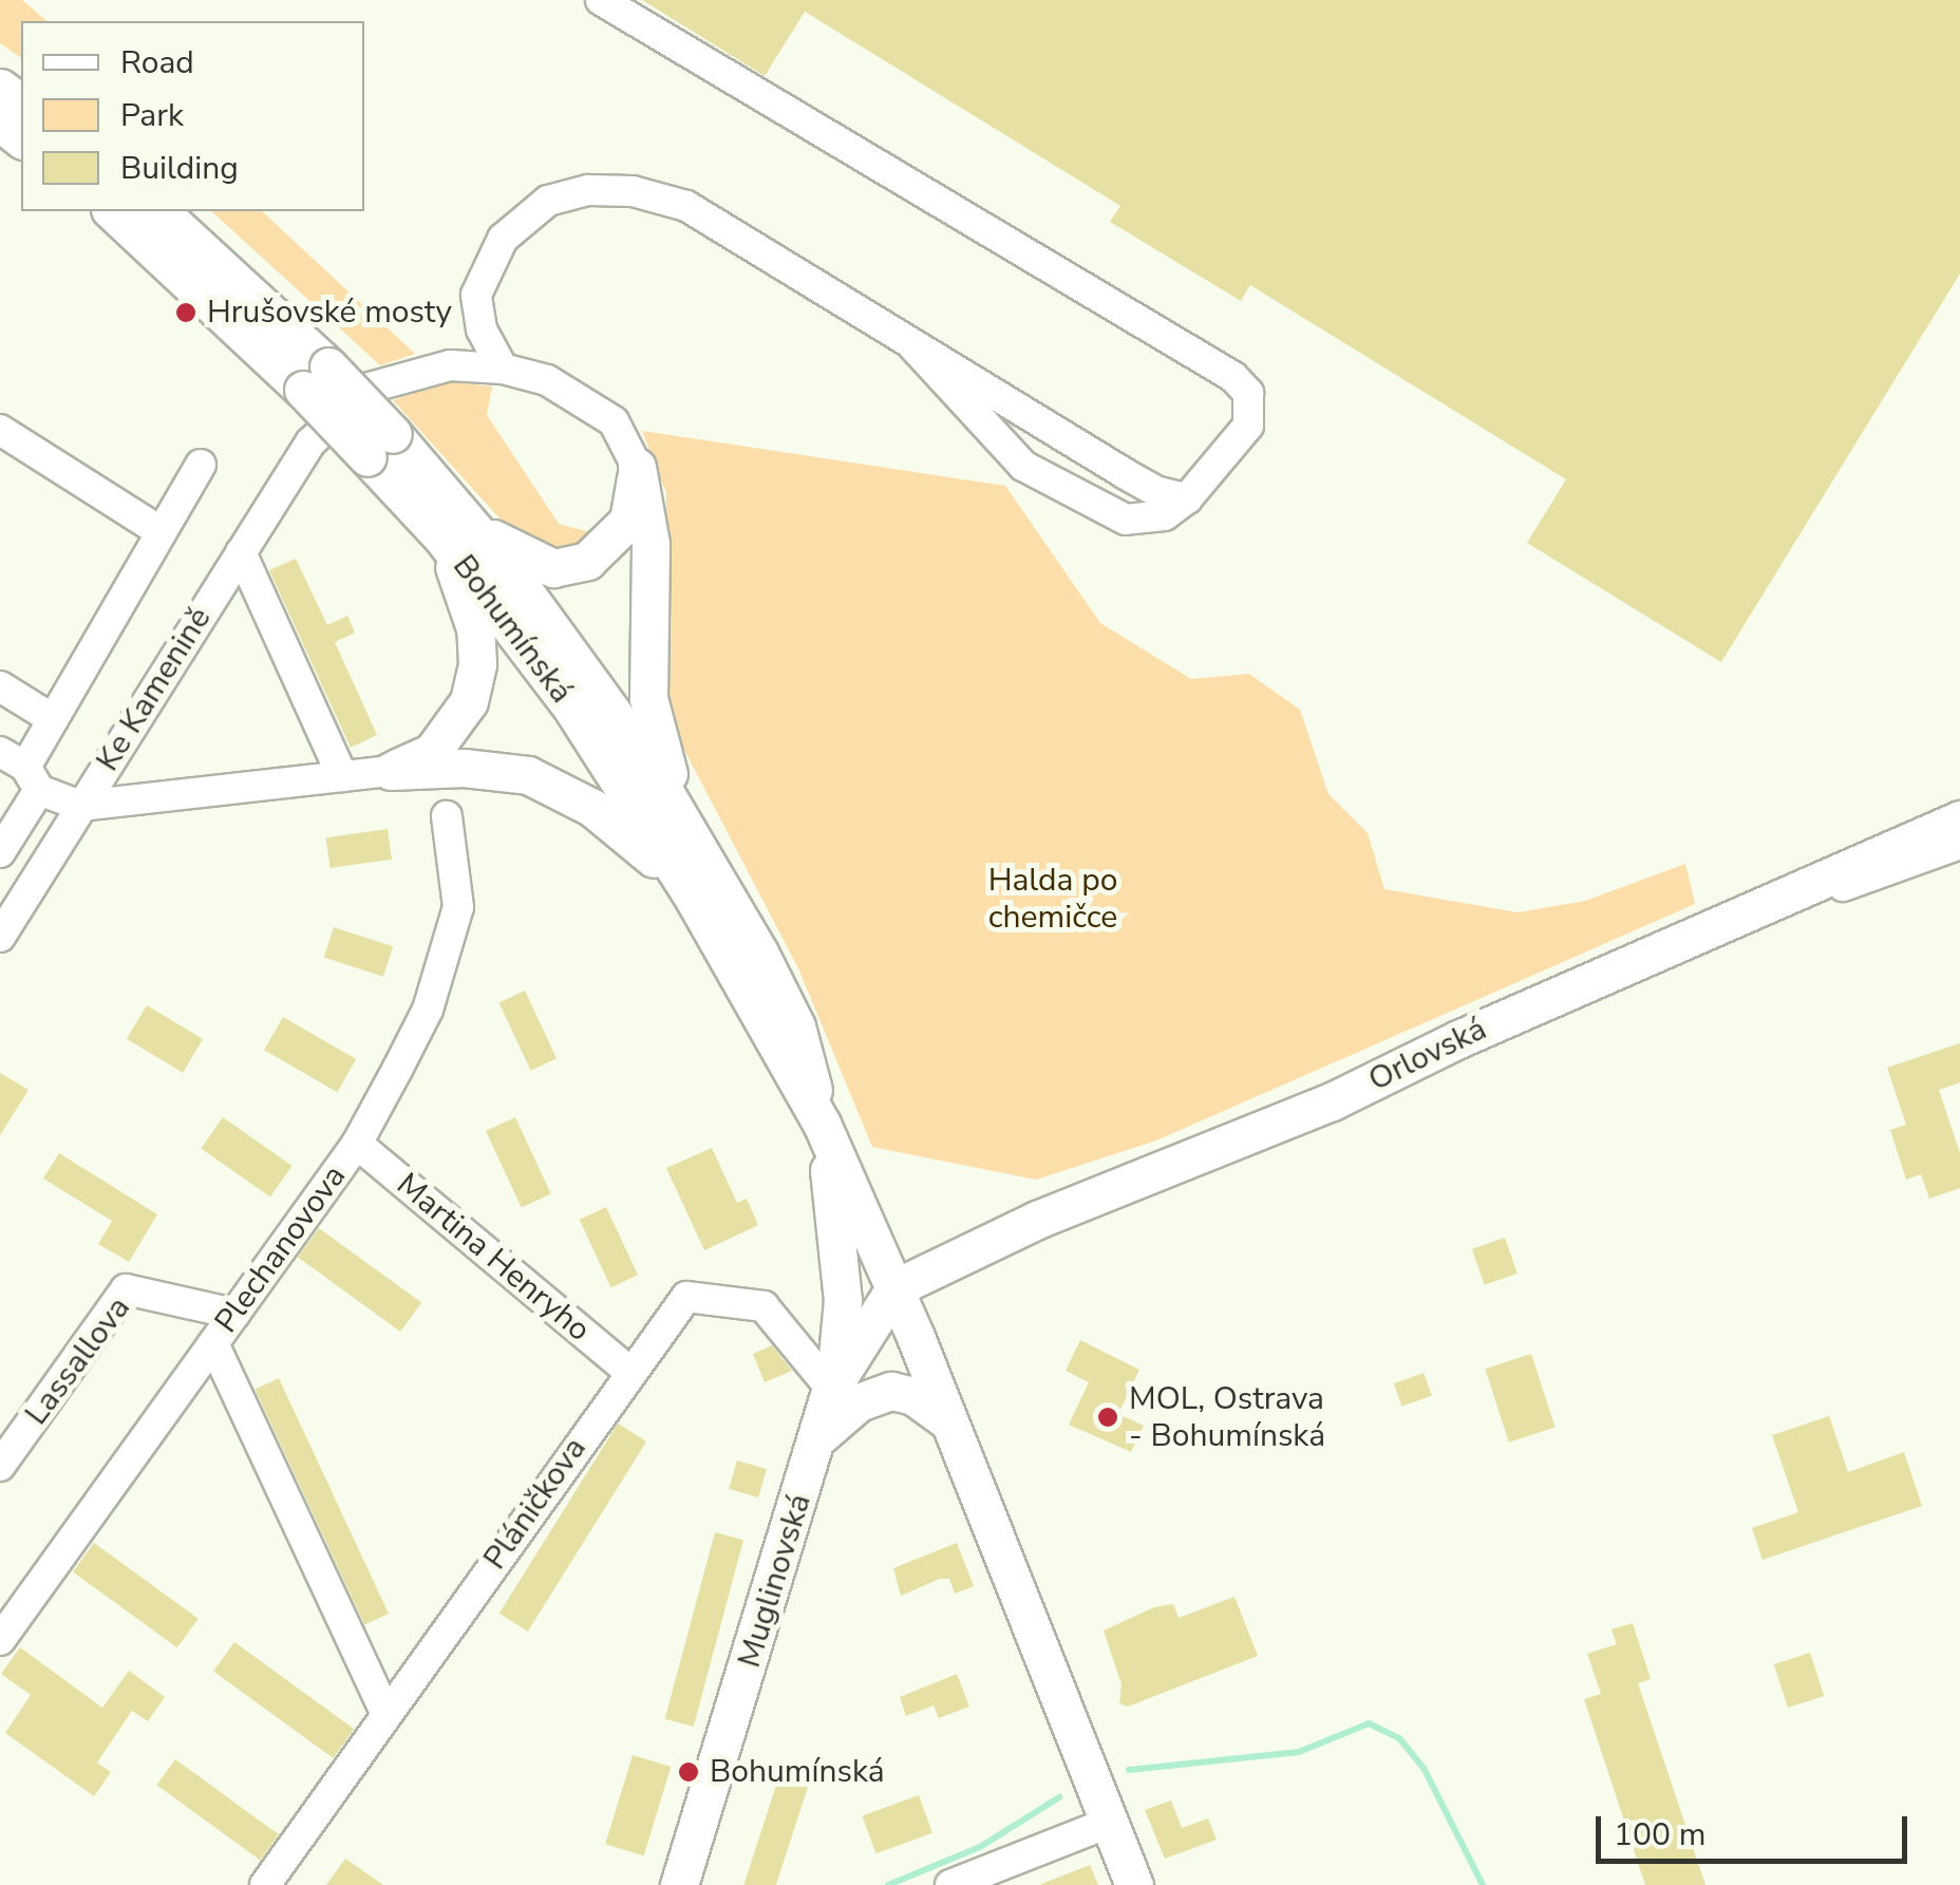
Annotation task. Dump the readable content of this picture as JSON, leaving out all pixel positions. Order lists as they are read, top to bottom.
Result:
{
  "streets": {
    "main road": ["Bohumínská", "Orlovská", "Muglinovská"],
    "street": [
      "Ke Kamenině",
      "Plechanovova",
      "Martina Henryho",
      "Lassallova",
      "Pláničkova"
    ]
  },
  "crossings": [
    ["Bohumínská", "Orlovská"],
    ["Bohumínská", "Muglinovská"],
    ["Orlovská", "Muglinovská"],
    ["Plechanovova", "Martina Henryho"],
    ["Plechanovova", "Lassallova"],
    ["Martina Henryho", "Pláničkova"],
    ["Pláničkova", "Muglinovská"]
  ],
  "parks": ["Halda po chemičce"],
  "places": ["Hrušovské mosty", "MOL, Ostrava - Bohumínská", "Bohumínská"],
  "legend": ["Road", "Park", "Building"],
  "scale_bar": "100 m"
}
